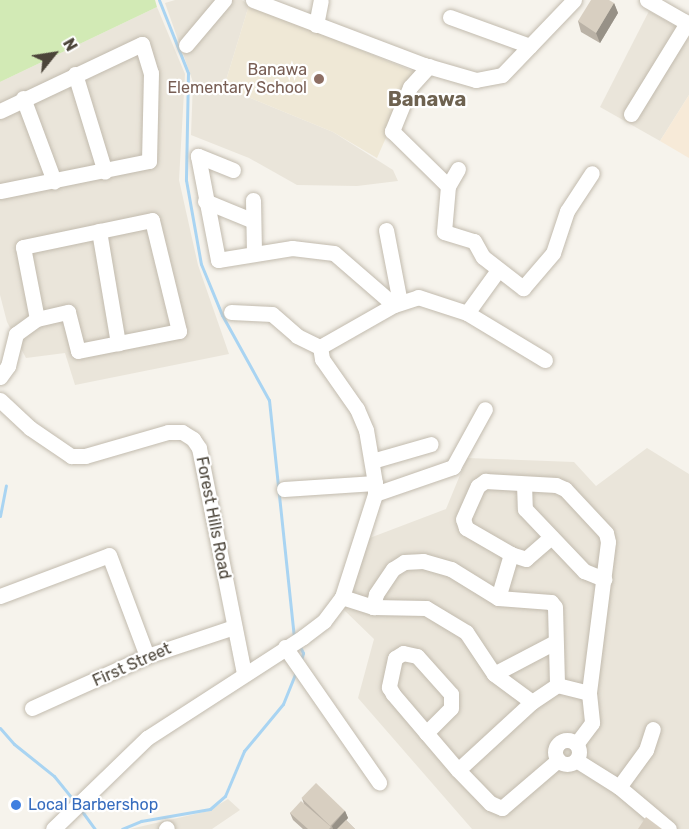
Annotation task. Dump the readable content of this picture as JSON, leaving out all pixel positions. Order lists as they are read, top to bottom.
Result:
{
  "streets": {
    "street": ["Forest Hills Road", "First Street"]
  },
  "crossings": [
    ["Forest Hills Road", "First Street"]
  ],
  "districts": ["Banawa"],
  "places": ["Banawa Elementary School", "Local Barbershop"],
  "north": "top right"
}
